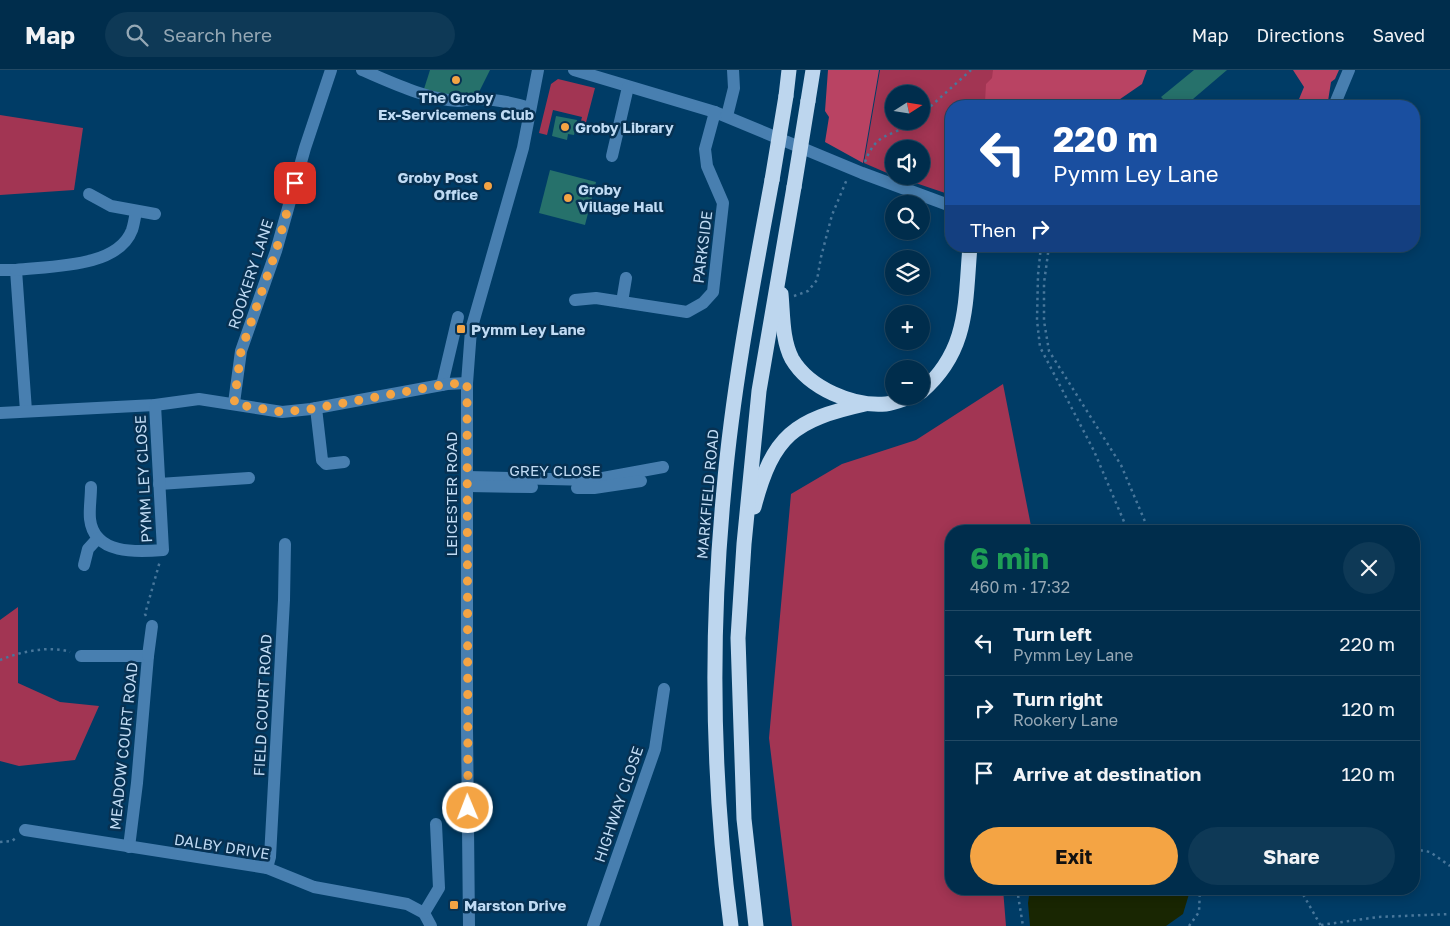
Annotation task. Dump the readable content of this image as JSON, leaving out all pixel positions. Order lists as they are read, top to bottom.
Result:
{
  "streets": {
    "highway": ["MARKFIELD ROAD"],
    "street": [
      "PARKSIDE",
      "ROOKERY LANE",
      "GREY CLOSE",
      "PYMM LEY CLOSE",
      "LEICESTER ROAD",
      "FIELD COURT ROAD",
      "MEADOW COURT ROAD",
      "HIGHWAY CLOSE",
      "DALBY DRIVE"
    ]
  },
  "crossings": [
    ["GREY CLOSE", "LEICESTER ROAD"],
    ["FIELD COURT ROAD", "DALBY DRIVE"],
    ["MEADOW COURT ROAD", "DALBY DRIVE"]
  ],
  "places": {
    "other": [
      "The Groby Ex-Servicemens Club",
      "Groby Library",
      "Groby Post Office",
      "Groby Village Hall"
    ],
    "transit": ["Pymm Ley Lane", "Marston Drive"]
  },
  "north": "right",
  "page": {
    "header": "Map",
    "search": "Search here",
    "nav": ["Map", "Directions", "Saved"],
    "map_buttons": ["+", "−"],
    "turn": ["220 m", "Pymm Ley Lane"],
    "then": "Then",
    "heading": ["6 min", "460 m · 17:32"],
    "list": [
      {
        "name": "Turn left",
        "note": "Pymm Ley Lane",
        "value": "220 m"
      },
      {
        "name": "Turn right",
        "note": "Rookery Lane",
        "value": "120 m"
      },
      {
        "name": "Arrive at destination",
        "value": "120 m"
      }
    ],
    "buttons": ["Exit", "Share"]
  }
}
